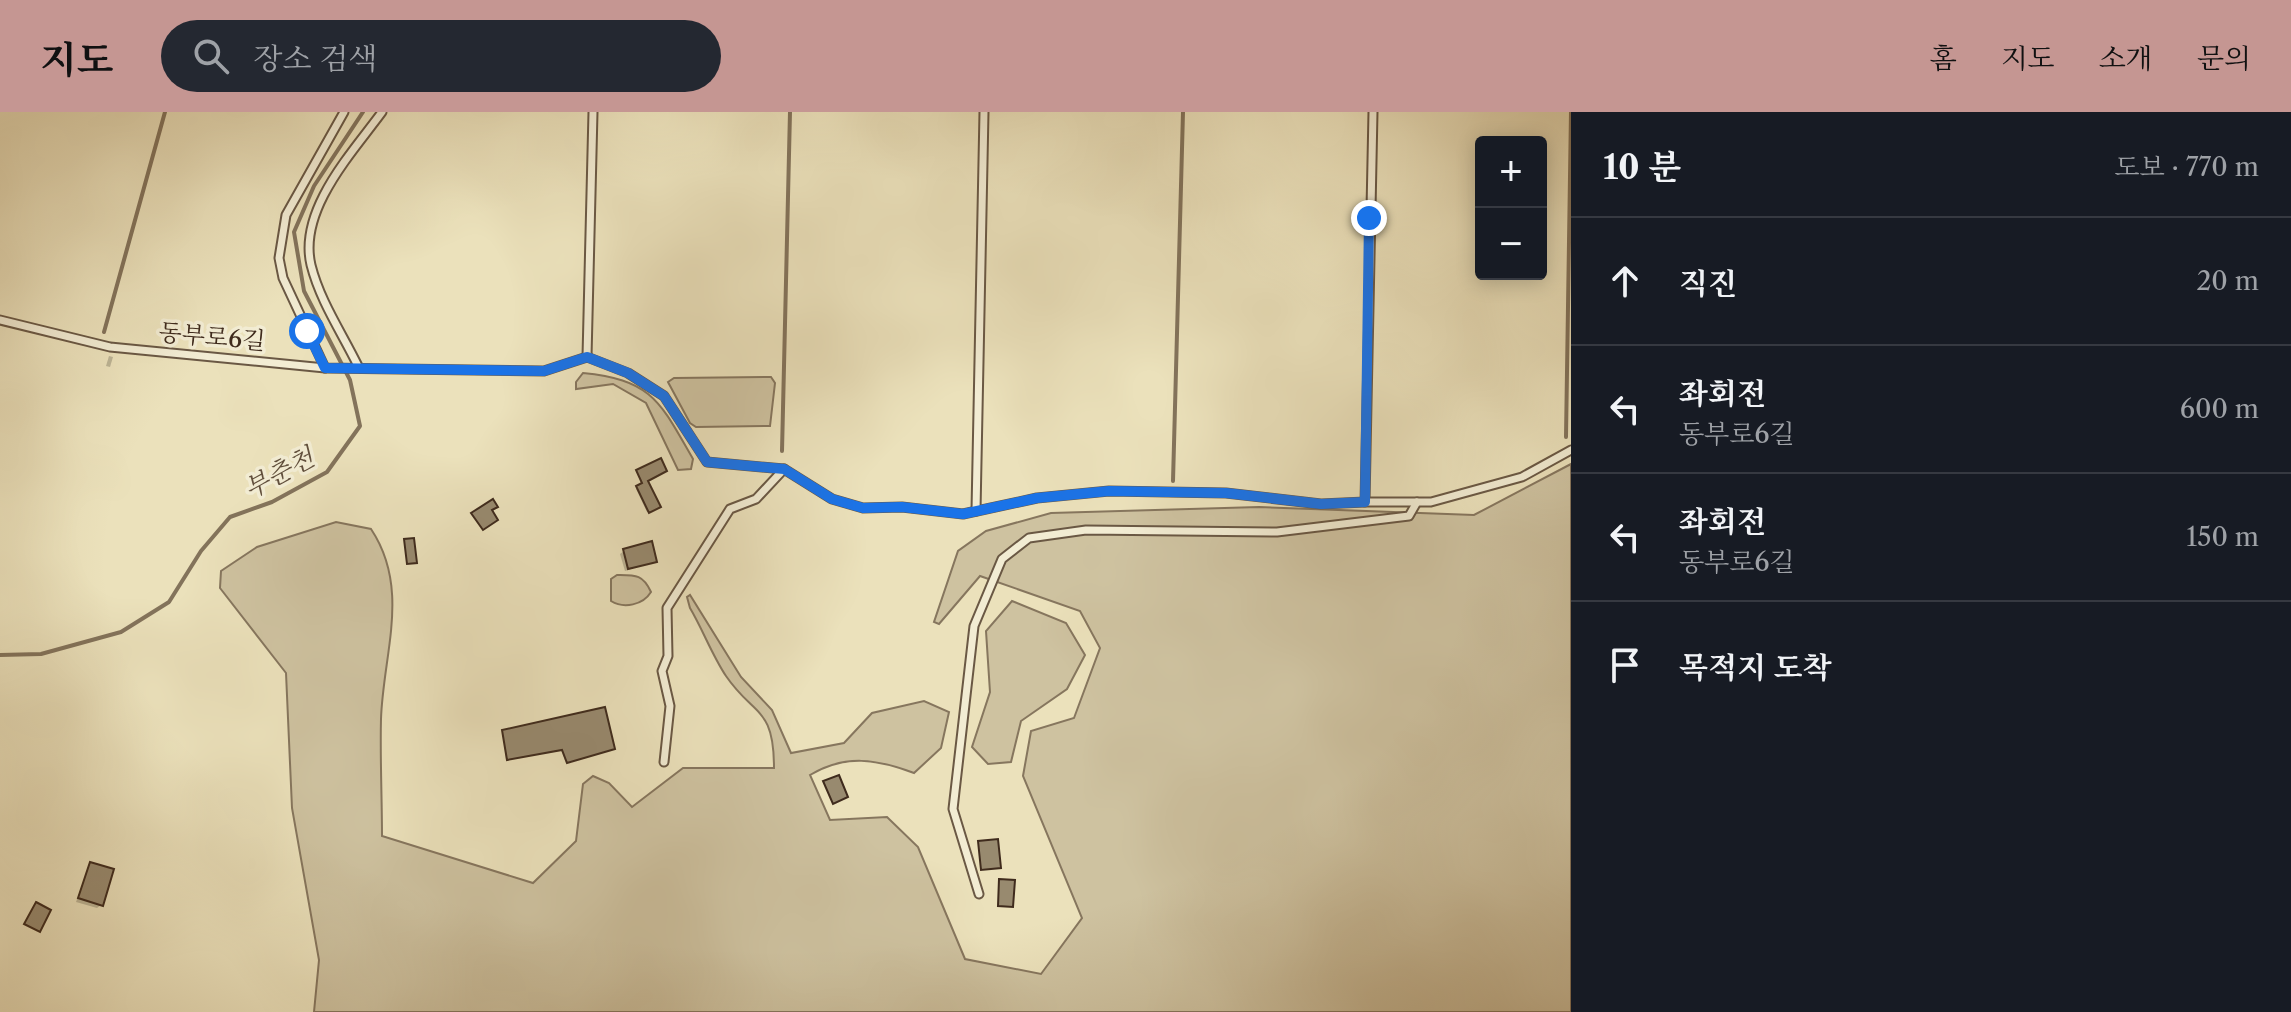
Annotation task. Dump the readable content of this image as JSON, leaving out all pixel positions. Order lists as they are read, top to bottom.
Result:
{
  "streets": {
    "lane": ["동부로6길"]
  },
  "water": ["부춘천"],
  "page": {
    "header": "지도",
    "search": "장소 검색",
    "nav": [
      "홈",
      "지도",
      "소개",
      "문의"
    ],
    "heading": ["10 분", "도보 · 770 m"],
    "map_buttons": ["+", "−"],
    "list": [
      ["직진", "20 m"],
      ["좌회전", "동부로6길", "600 m"],
      ["좌회전", "동부로6길", "150 m"],
      "목적지 도착"
    ]
  }
}
